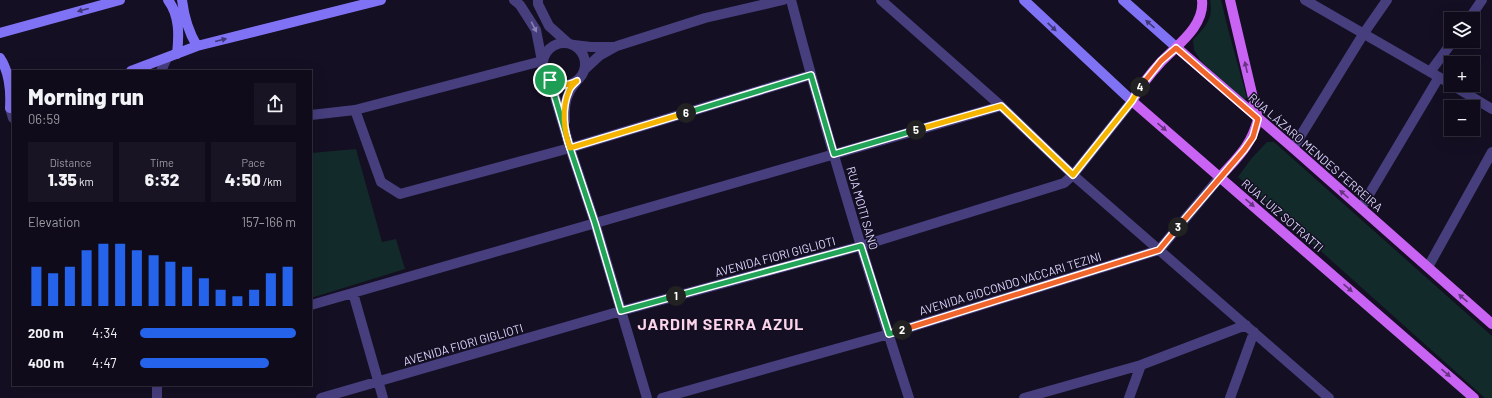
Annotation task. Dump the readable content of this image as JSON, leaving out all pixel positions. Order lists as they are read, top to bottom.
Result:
{
  "streets": {
    "main road": ["RUA LÁZARO MENDES FERREIRA", "RUA LUIZ SOTRATTI", "AVENIDA FIORI GIGLIOTI"],
    "street": ["RUA MOITI SANO", "AVENIDA GIOCONDO VACCARI TEZINI"]
  },
  "crossings": [
    ["RUA LÁZARO MENDES FERREIRA", "AVENIDA FIORI GIGLIOTI"],
    ["RUA MOITI SANO", "AVENIDA FIORI GIGLIOTI"],
    ["RUA MOITI SANO", "AVENIDA GIOCONDO VACCARI TEZINI"],
    ["RUA LUIZ SOTRATTI", "AVENIDA FIORI GIGLIOTI"]
  ],
  "one_way": ["RUA LÁZARO MENDES FERREIRA", "RUA LUIZ SOTRATTI"],
  "districts": ["JARDIM SERRA AZUL"],
  "page": {
    "map_buttons": ["+", "−"],
    "heading": ["Morning run", "06:59"],
    "pins": [
      "4",
      "6",
      "5",
      "3",
      "1",
      "2"
    ],
    "stats": [
      ["Distance", "1.35 km"],
      ["Time", "6:32"],
      ["Pace", "4:50 /km"]
    ],
    "chart": ["Elevation", "157–166 m"],
    "list": [
      {
        "name": "200 m",
        "note": "4:34"
      },
      {
        "name": "400 m",
        "note": "4:47"
      }
    ]
  }
}
